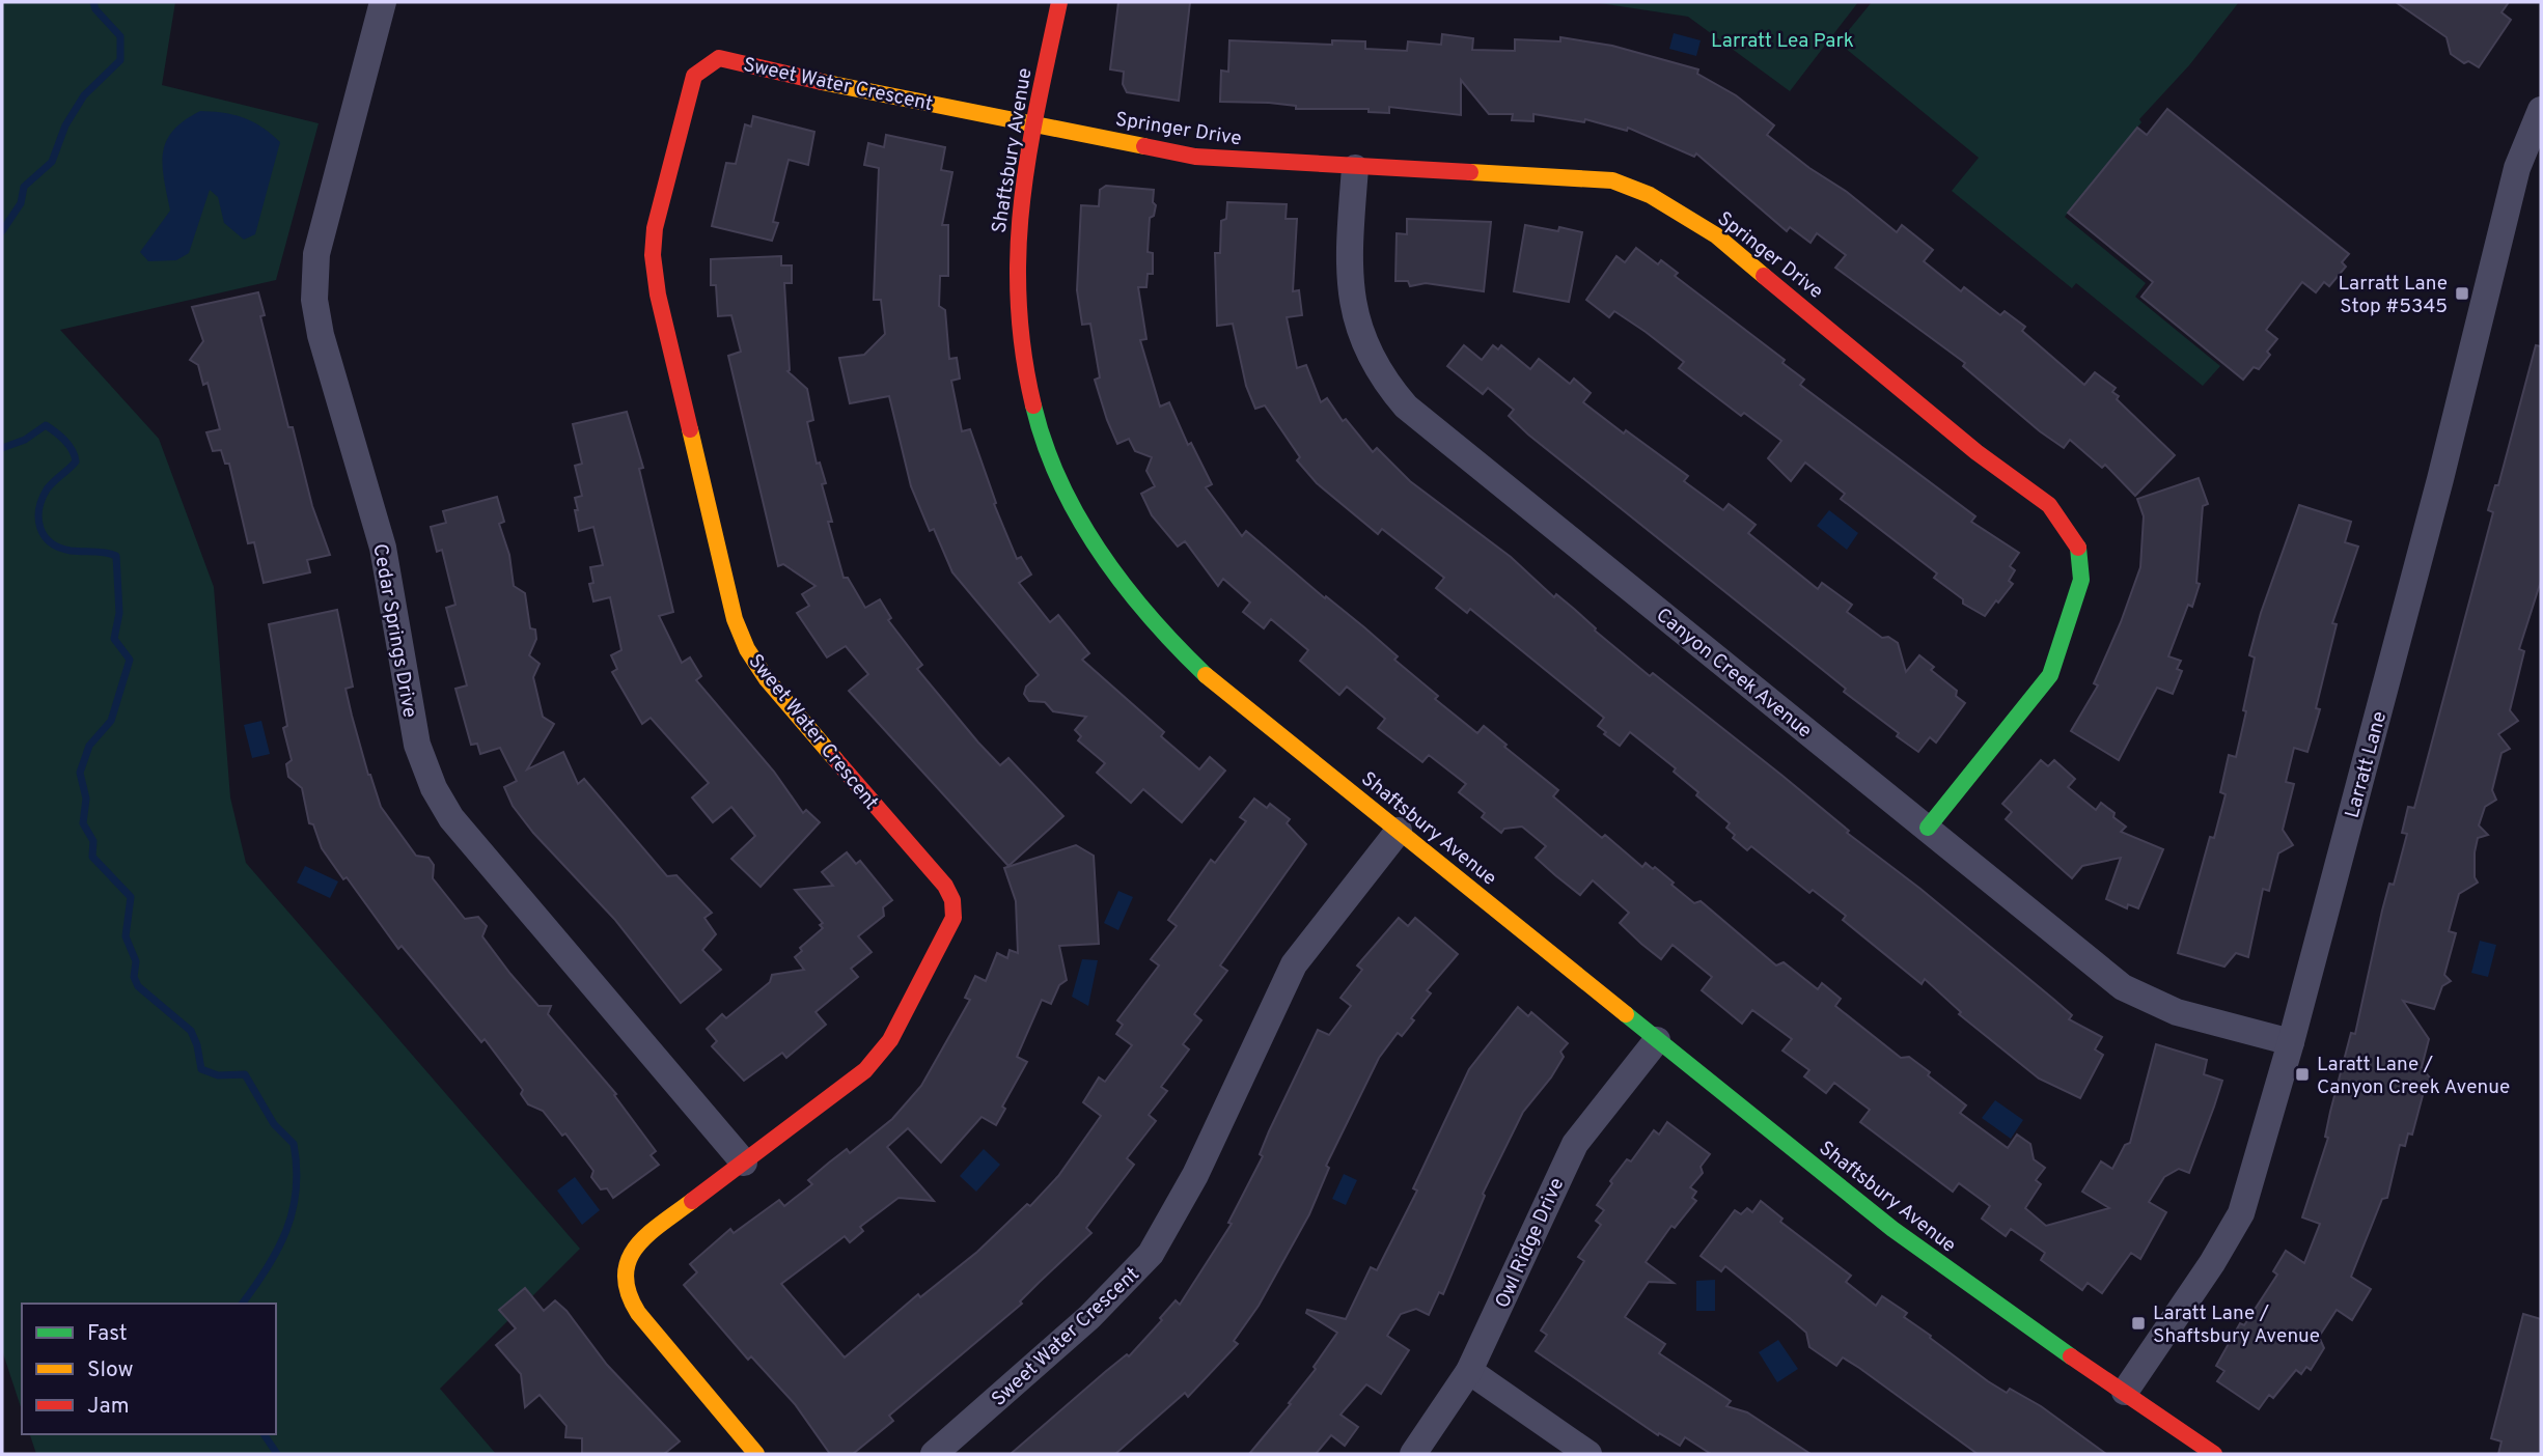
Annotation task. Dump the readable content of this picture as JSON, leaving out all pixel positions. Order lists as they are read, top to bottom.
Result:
{
  "streets": {
    "street": [
      "Sweet Water Crescent",
      "Springer Drive",
      "Shaftsbury Avenue",
      "Cedar Springs Drive",
      "Canyon Creek Avenue",
      "Larratt Lane",
      "Owl Ridge Drive"
    ]
  },
  "crossings": [
    ["Sweet Water Crescent", "Springer Drive"],
    ["Sweet Water Crescent", "Shaftsbury Avenue"],
    ["Sweet Water Crescent", "Cedar Springs Drive"],
    ["Springer Drive", "Shaftsbury Avenue"],
    ["Springer Drive", "Canyon Creek Avenue"],
    ["Shaftsbury Avenue", "Larratt Lane"],
    ["Shaftsbury Avenue", "Owl Ridge Drive"],
    ["Canyon Creek Avenue", "Larratt Lane"]
  ],
  "parks": ["Larratt Lea Park"],
  "places": {
    "transit": ["Larratt Lane Stop #5345", "Laratt Lane / Canyon Creek Avenue", "Laratt Lane / Shaftsbury Avenue"]
  },
  "legend": ["Fast", "Slow", "Jam"]
}
